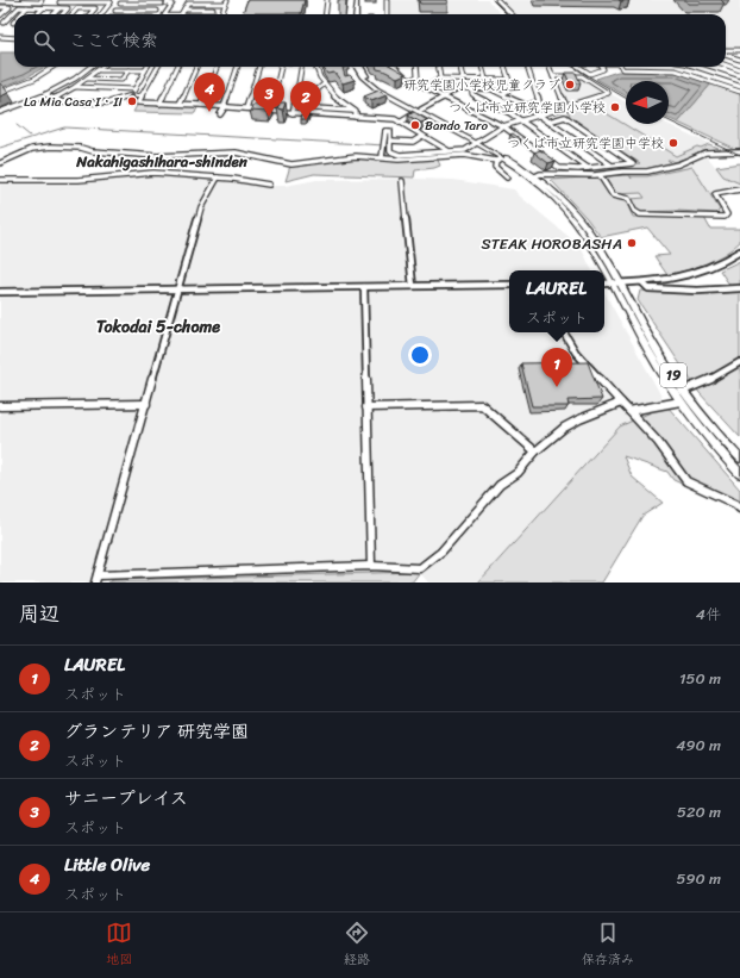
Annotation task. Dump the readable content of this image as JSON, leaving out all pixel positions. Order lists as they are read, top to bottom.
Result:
{
  "streets": {
    "main road": ["19"]
  },
  "districts": ["Nakahigashihara-shinden", "Tokodai 5-chome"],
  "places": [
    "研究学園小学校児童クラブ",
    "La Mia Casa I・II",
    "つくば市立研究学園小学校",
    "Bando Taro",
    "つくば市立研究学園中学校",
    "STEAK HOROBASHA"
  ],
  "north": "left",
  "page": {
    "search": "ここで検索",
    "pins": [
      "4",
      "3",
      "2",
      "1"
    ],
    "popup": ["LAUREL", "スポット"],
    "heading": ["周辺", "4件"],
    "list": [
      {
        "mark": "1",
        "name": "LAUREL",
        "note": "スポット",
        "value": "150 m"
      },
      {
        "mark": "2",
        "name": "グランテリア 研究学園",
        "note": "スポット",
        "value": "490 m"
      },
      {
        "mark": "3",
        "name": "サニープレイス",
        "note": "スポット",
        "value": "520 m"
      },
      {
        "mark": "4",
        "name": "Little Olive",
        "note": "スポット",
        "value": "590 m"
      }
    ],
    "nav": ["地図", "経路", "保存済み"]
  }
}
